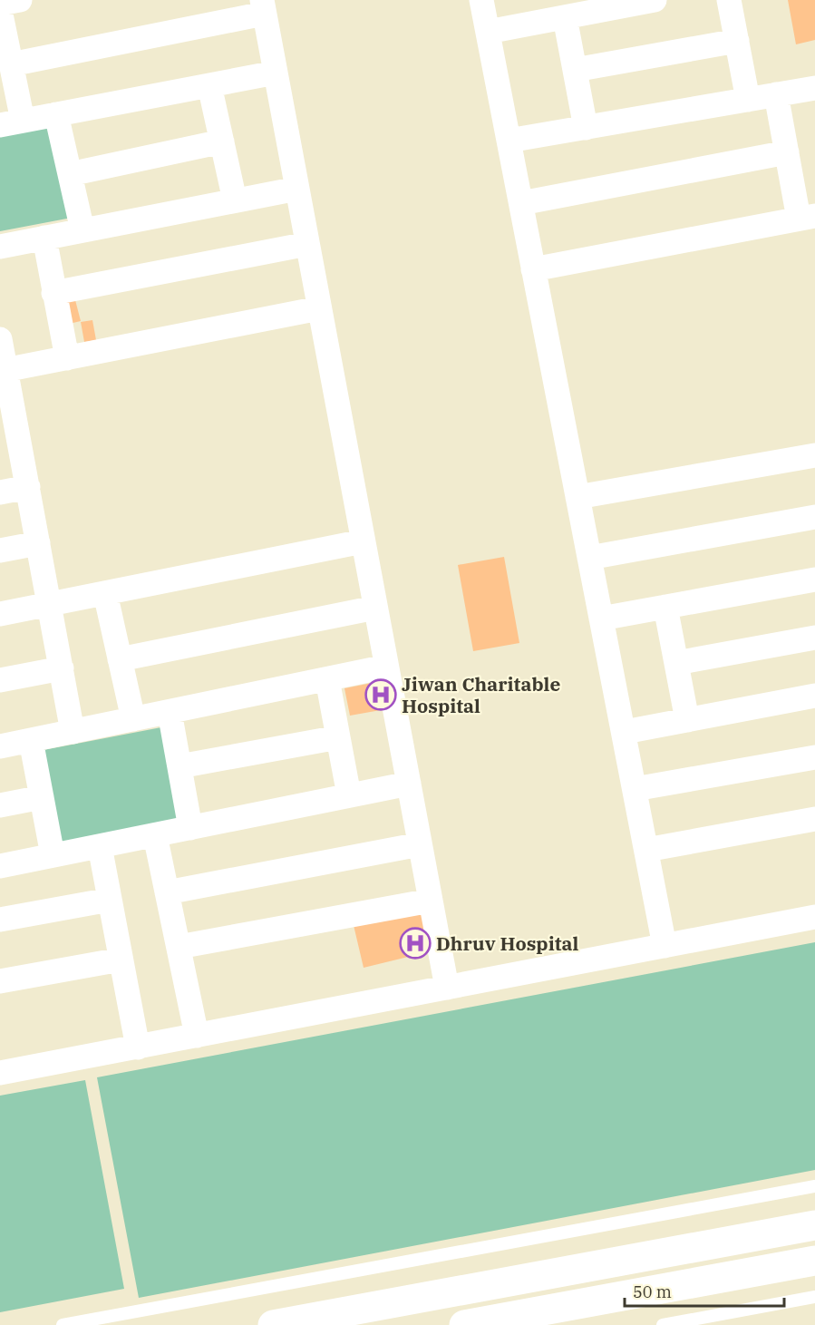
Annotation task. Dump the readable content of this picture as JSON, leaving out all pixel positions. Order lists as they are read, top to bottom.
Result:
{
  "places": {
    "hospital": ["Jiwan Charitable Hospital", "Dhruv Hospital"]
  },
  "scale_bar": "50 m"
}
